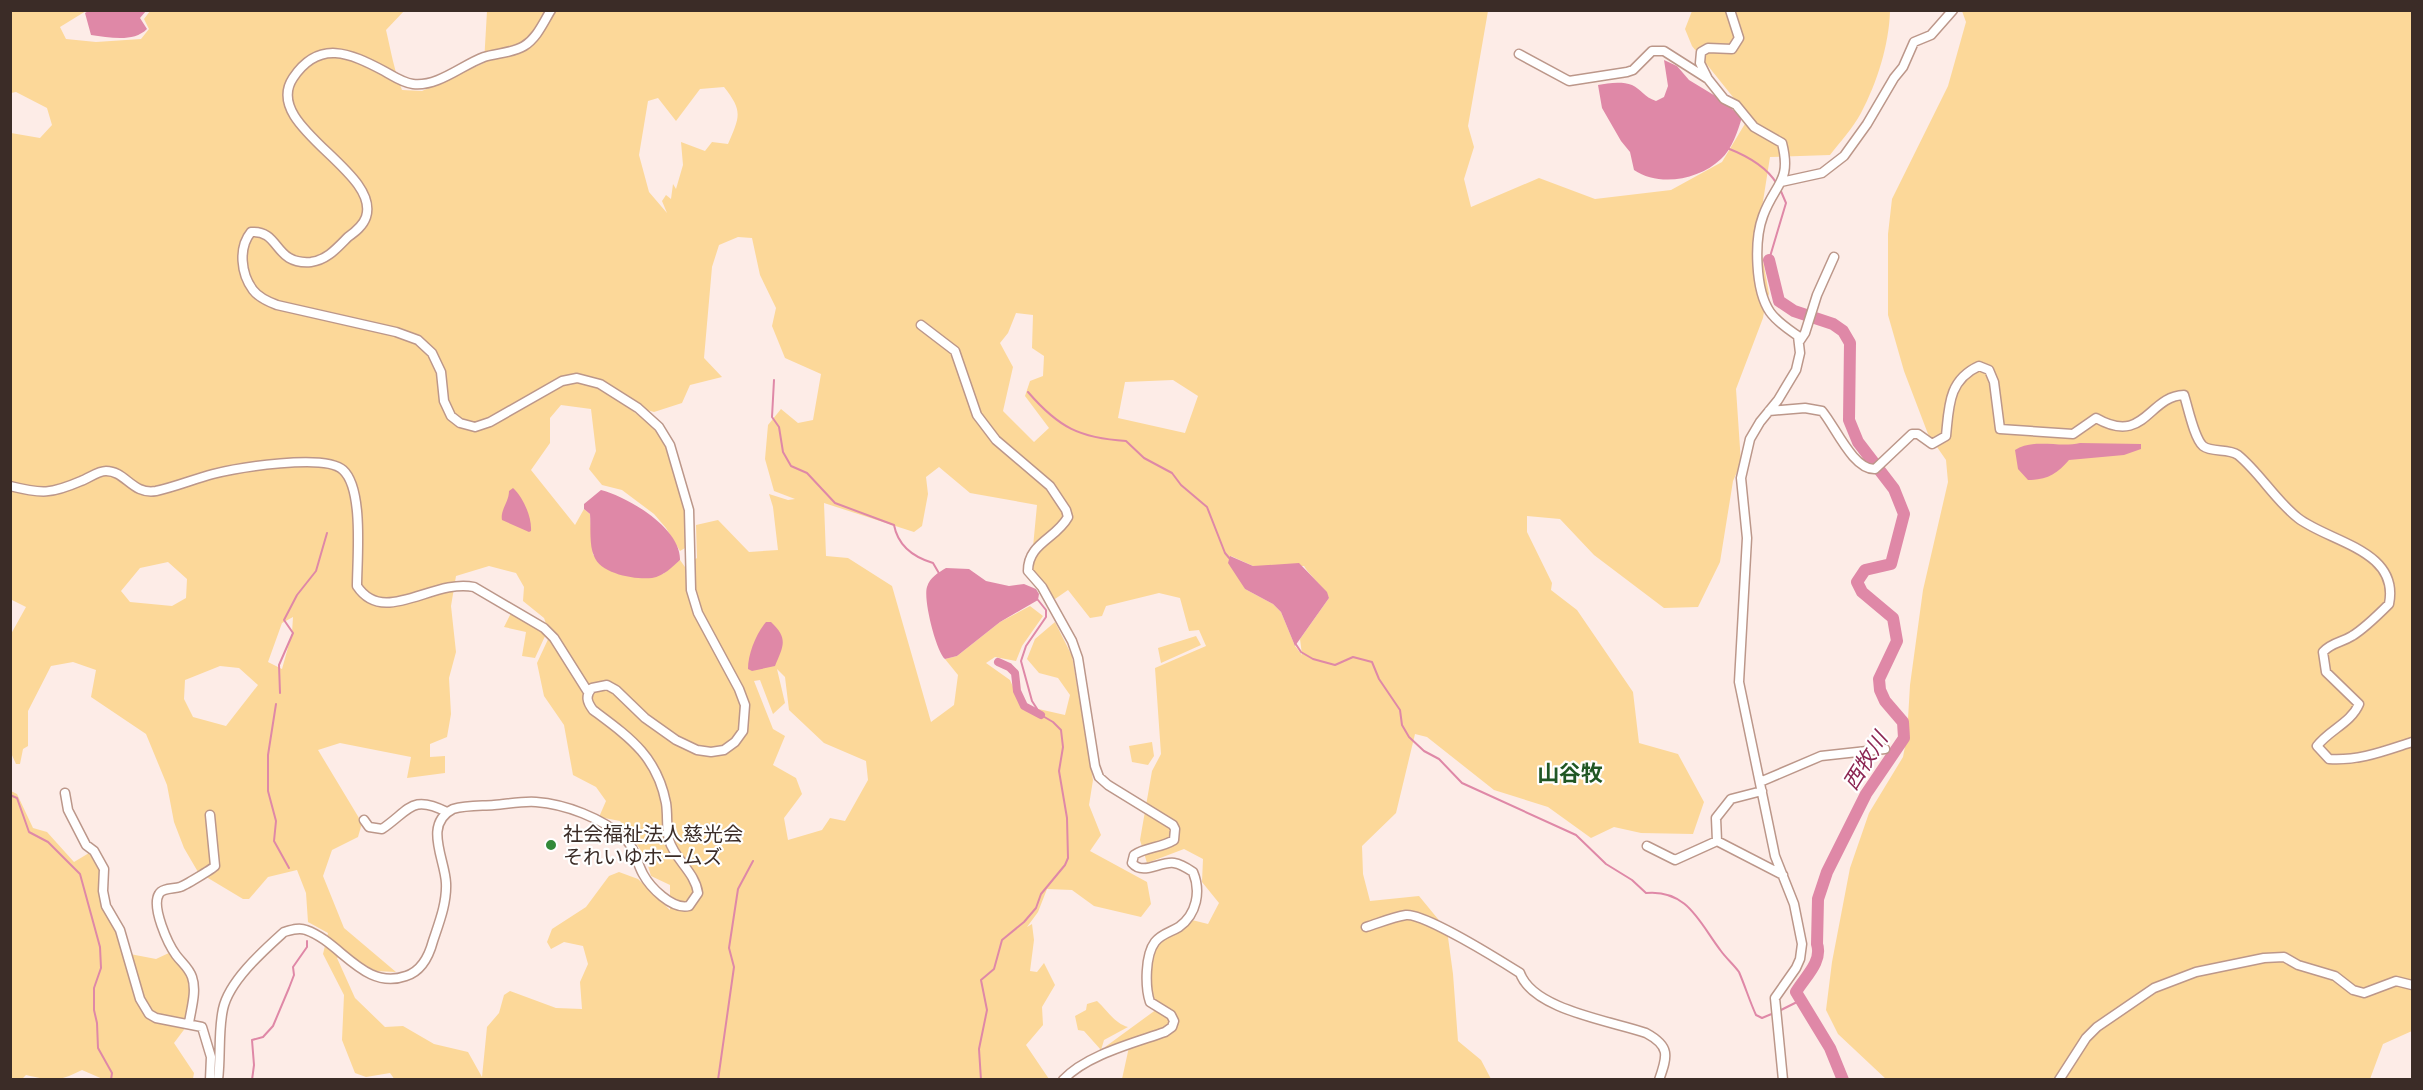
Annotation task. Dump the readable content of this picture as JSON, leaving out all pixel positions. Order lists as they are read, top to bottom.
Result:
{
  "districts": ["山谷牧"],
  "water": ["西牧川"],
  "places": ["社会福祉法人慈光会 それいゆホームズ"]
}
